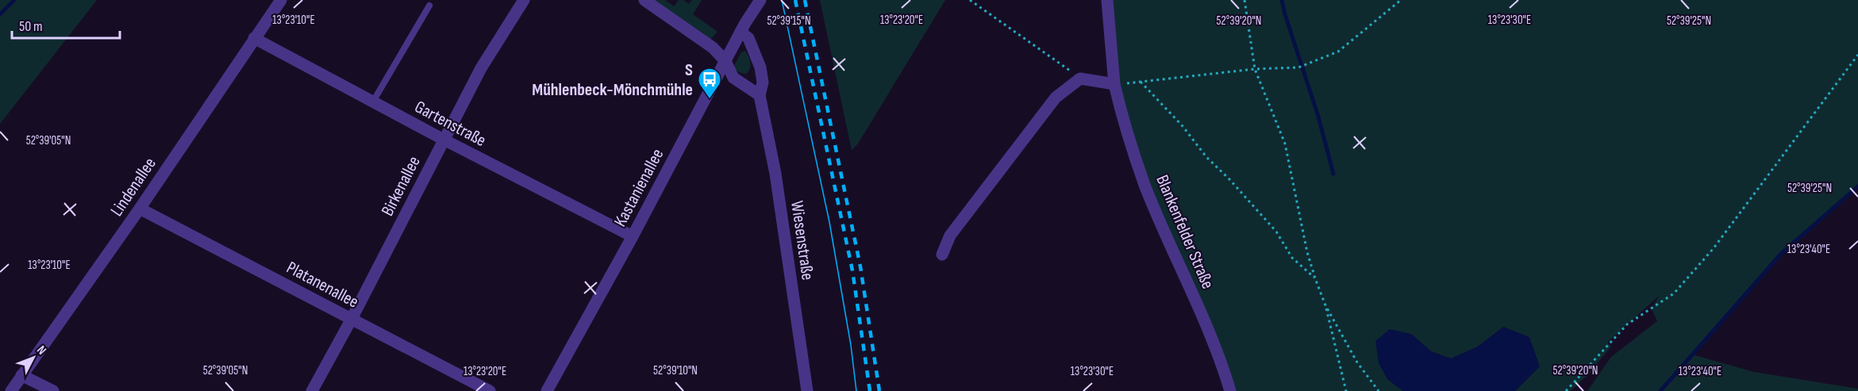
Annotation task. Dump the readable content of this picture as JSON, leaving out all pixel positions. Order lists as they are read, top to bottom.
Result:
{
  "streets": {
    "street": [
      "Gartenstraße",
      "Birkenallee",
      "Lindenallee",
      "Kastanienallee",
      "Blankenfelder Straße",
      "Wiesenstraße",
      "Platanenallee"
    ]
  },
  "crossings": [
    ["Gartenstraße", "Birkenallee"],
    ["Gartenstraße", "Lindenallee"],
    ["Gartenstraße", "Kastanienallee"],
    ["Birkenallee", "Platanenallee"],
    ["Lindenallee", "Platanenallee"],
    ["Kastanienallee", "Wiesenstraße"]
  ],
  "places": {
    "bus stop": ["S Mühlenbeck-Mönchmühle"]
  },
  "scale_bar": "50 m",
  "north": "top right",
  "coordinates": [
    "13°23'20\"E",
    "13°23'10\"E",
    "13°23'30\"E",
    "52°39'15\"N",
    "52°39'20\"N",
    "52°39'25\"N",
    "52°39'05\"N",
    "13°23'40\"E",
    "52°39'10\"N"
  ]
}
